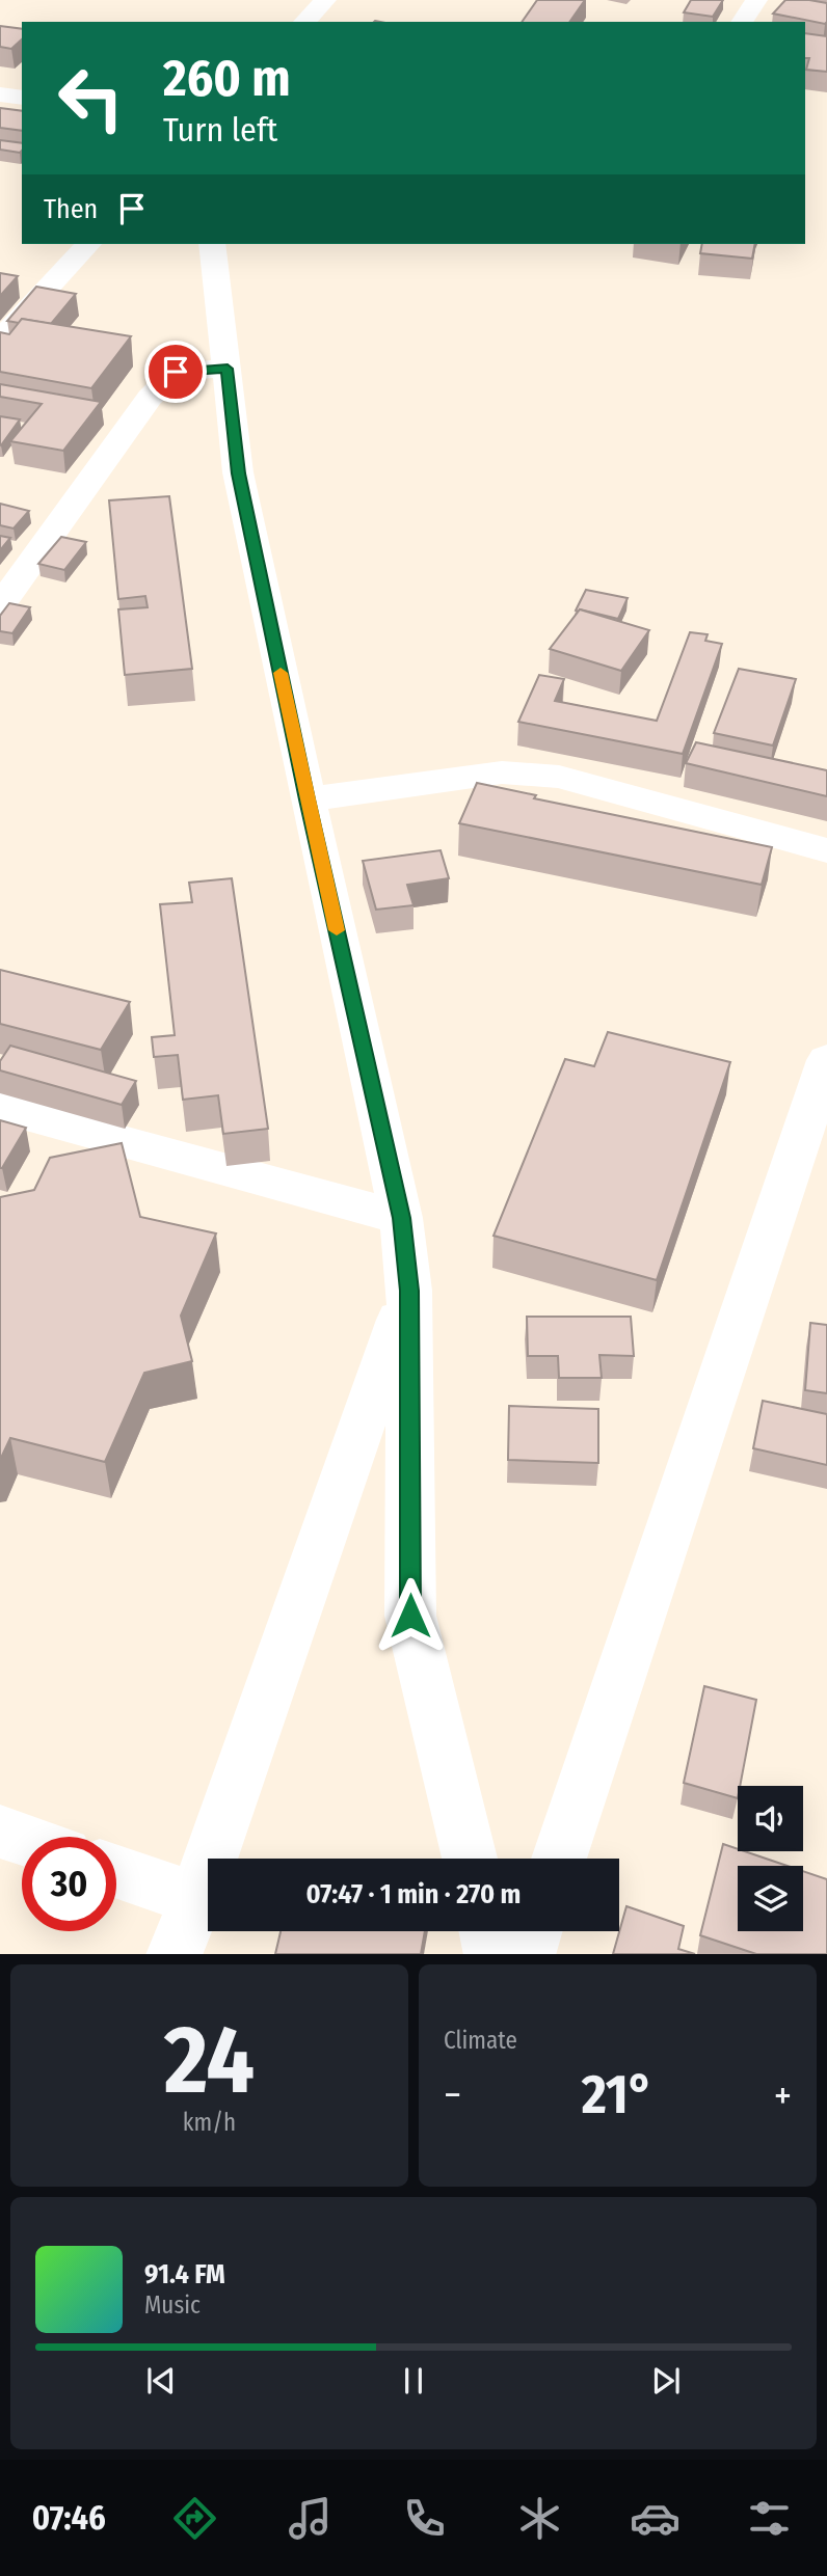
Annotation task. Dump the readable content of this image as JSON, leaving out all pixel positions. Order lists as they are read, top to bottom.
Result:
{
  "page": {
    "turn": ["260 m", "Turn left"],
    "then": "Then",
    "limit": "30",
    "trip": "07:47 · 1 min · 270 m",
    "tile": [
      ["24", "km/h"],
      "Climate"
    ],
    "heat": ["−", "21°", "+"],
    "song": ["91.4 FM", "Music"],
    "tabs": "07:46"
  }
}
